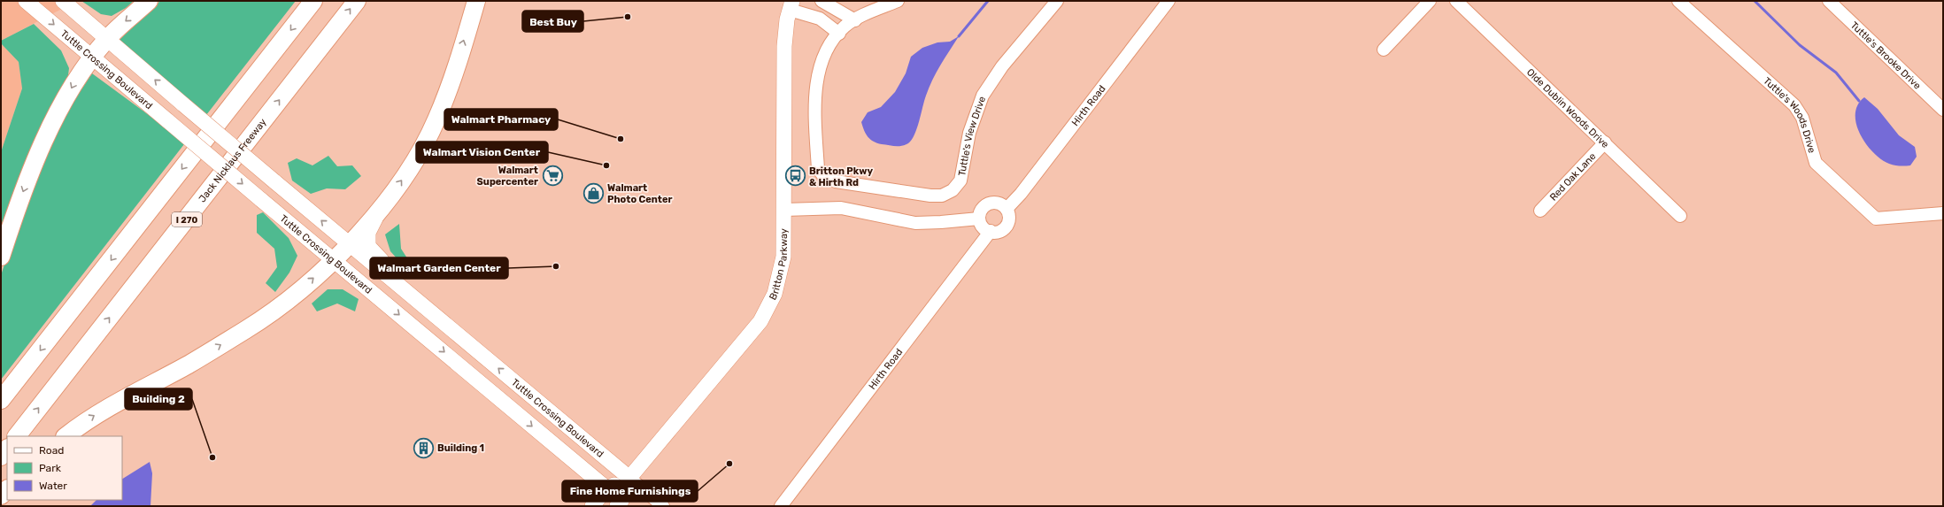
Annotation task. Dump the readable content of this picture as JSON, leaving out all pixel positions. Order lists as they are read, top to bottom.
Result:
{
  "streets": {
    "highway": ["Jack Nicklaus Freeway", "I 270"],
    "main road": ["Tuttle Crossing Boulevard", "Britton Parkway"],
    "street": [
      "Tuttle's Brooke Drive",
      "Hirth Road",
      "Olde Dublin Woods Drive",
      "Tuttle's Woods Drive",
      "Tuttle's View Drive",
      "Red Oak Lane"
    ]
  },
  "crossings": [
    ["Tuttle Crossing Boulevard", "Britton Parkway"],
    ["Olde Dublin Woods Drive", "Red Oak Lane"]
  ],
  "places": {
    "other": [
      "Best Buy",
      "Walmart Pharmacy",
      "Walmart Vision Center",
      "Walmart Garden Center",
      "Building 2",
      "Fine Home Furnishings"
    ],
    "supermarket": ["Walmart Supercenter"],
    "bus stop": ["Britton Pkwy & Hirth Rd"],
    "shop": ["Walmart Photo Center"],
    "building": ["Building 1"]
  },
  "legend": ["Road", "Park", "Water"]
}
